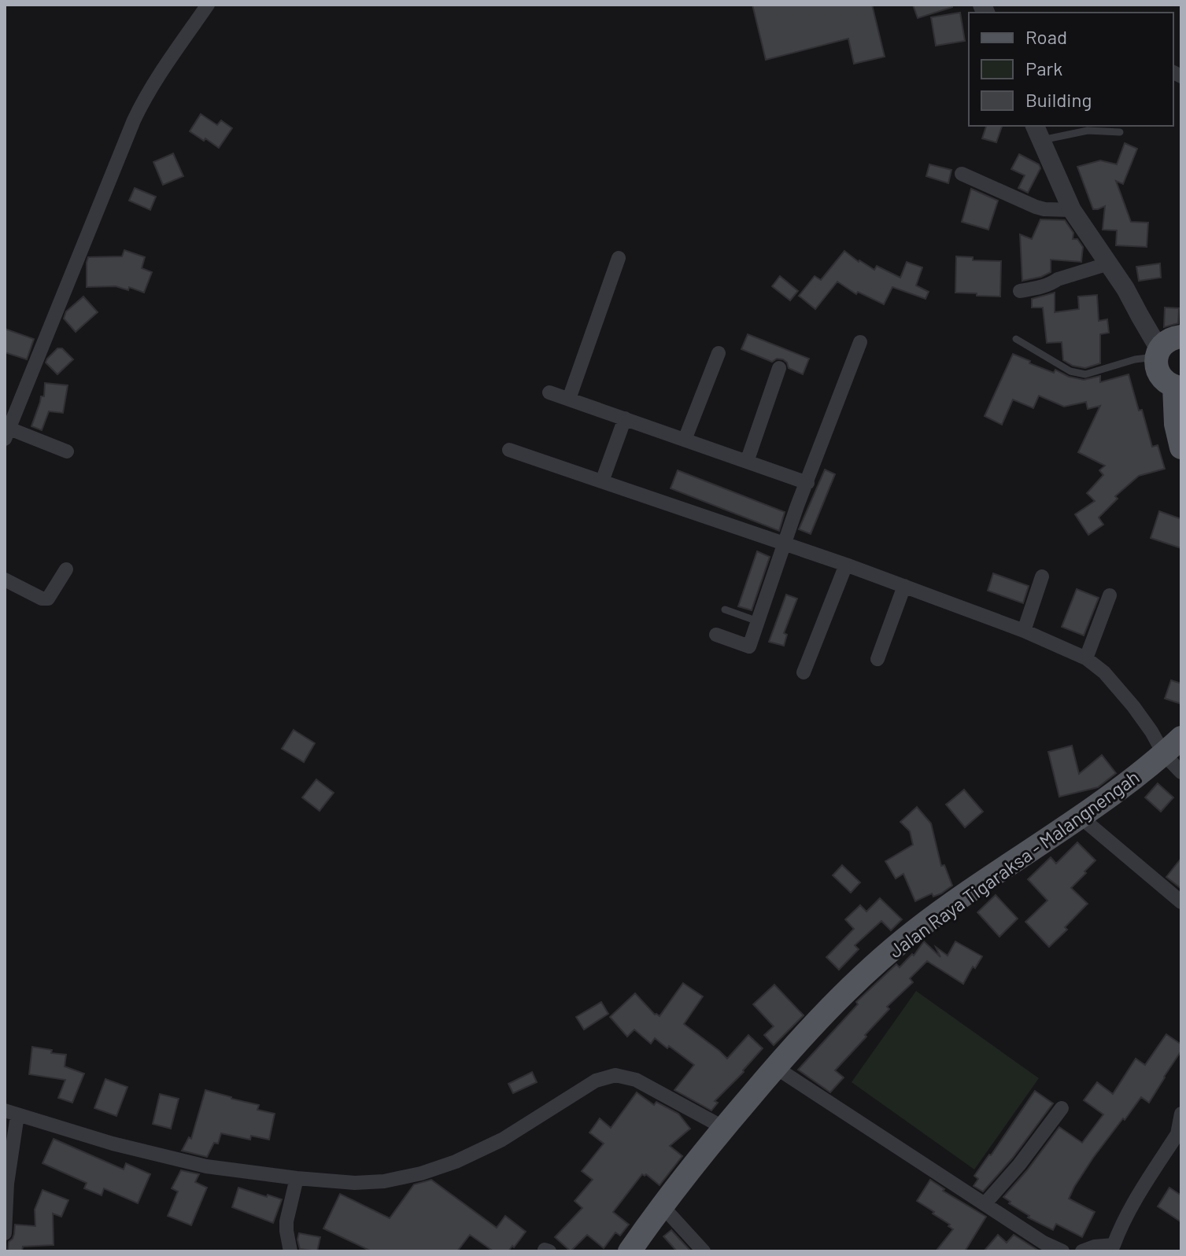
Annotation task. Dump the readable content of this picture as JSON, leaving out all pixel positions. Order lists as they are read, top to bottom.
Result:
{
  "streets": {
    "main road": ["Jalan Raya Tigaraksa - Malangnengah"]
  },
  "legend": ["Road", "Park", "Building"]
}
